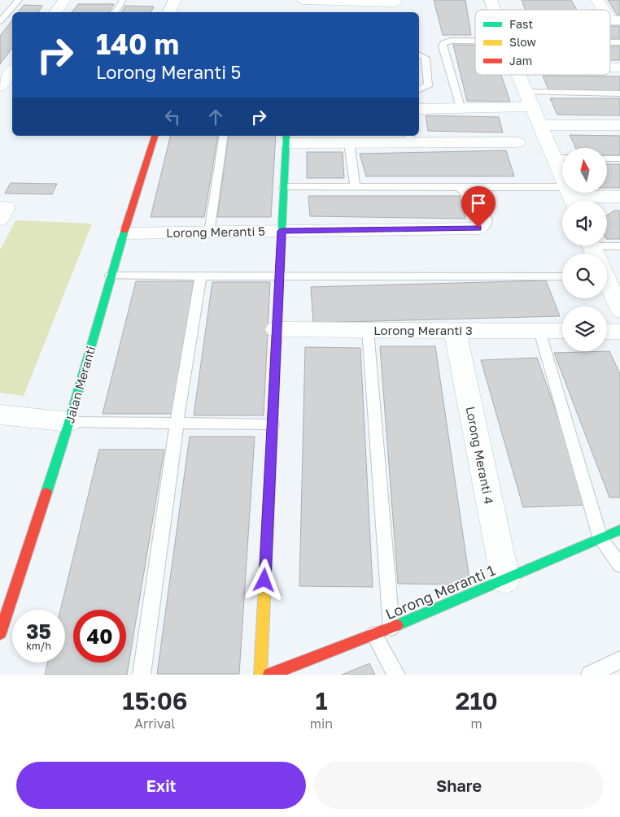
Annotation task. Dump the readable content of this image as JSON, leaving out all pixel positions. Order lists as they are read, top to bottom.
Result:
{
  "streets": {
    "street": [
      "Lorong Meranti 5",
      "Lorong Meranti 3",
      "Jalan Meranti",
      "Lorong Meranti 4",
      "Lorong Meranti 1"
    ]
  },
  "crossings": [
    ["Lorong Meranti 5", "Jalan Meranti"],
    ["Lorong Meranti 3", "Lorong Meranti 4"],
    ["Lorong Meranti 4", "Lorong Meranti 1"]
  ],
  "legend": ["Fast", "Slow", "Jam"],
  "north": "top",
  "page": {
    "turn": ["140 m", "Lorong Meranti 5"],
    "speed": "35 km/h",
    "limit": "40",
    "eta": [
      "15:06",
      "Arrival",
      "1",
      "min",
      "210",
      "m"
    ],
    "buttons": ["Exit", "Share"]
  }
}
